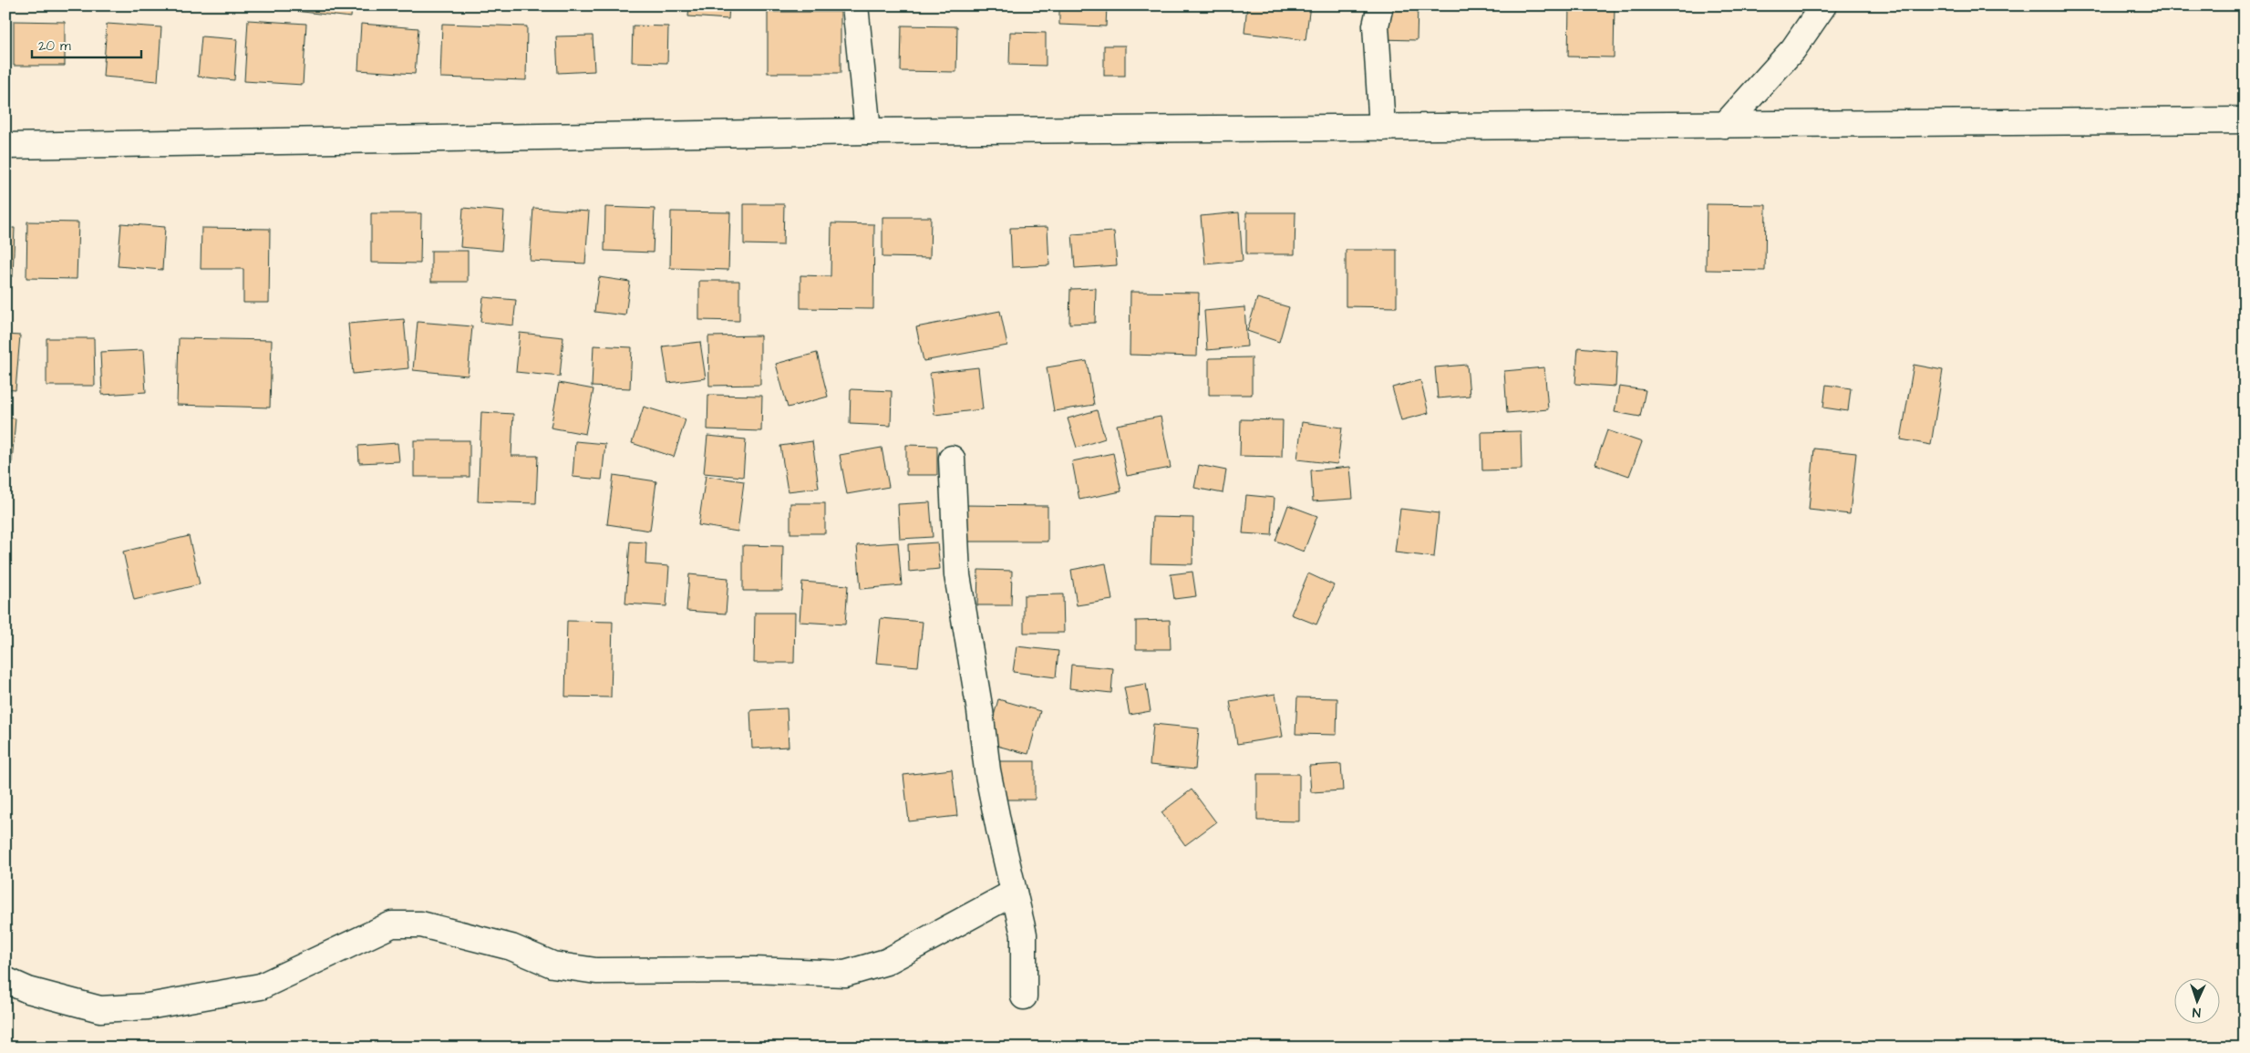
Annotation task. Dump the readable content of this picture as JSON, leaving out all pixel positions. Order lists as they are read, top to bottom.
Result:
{
  "scale_bar": "20 m",
  "north": "bottom"
}
